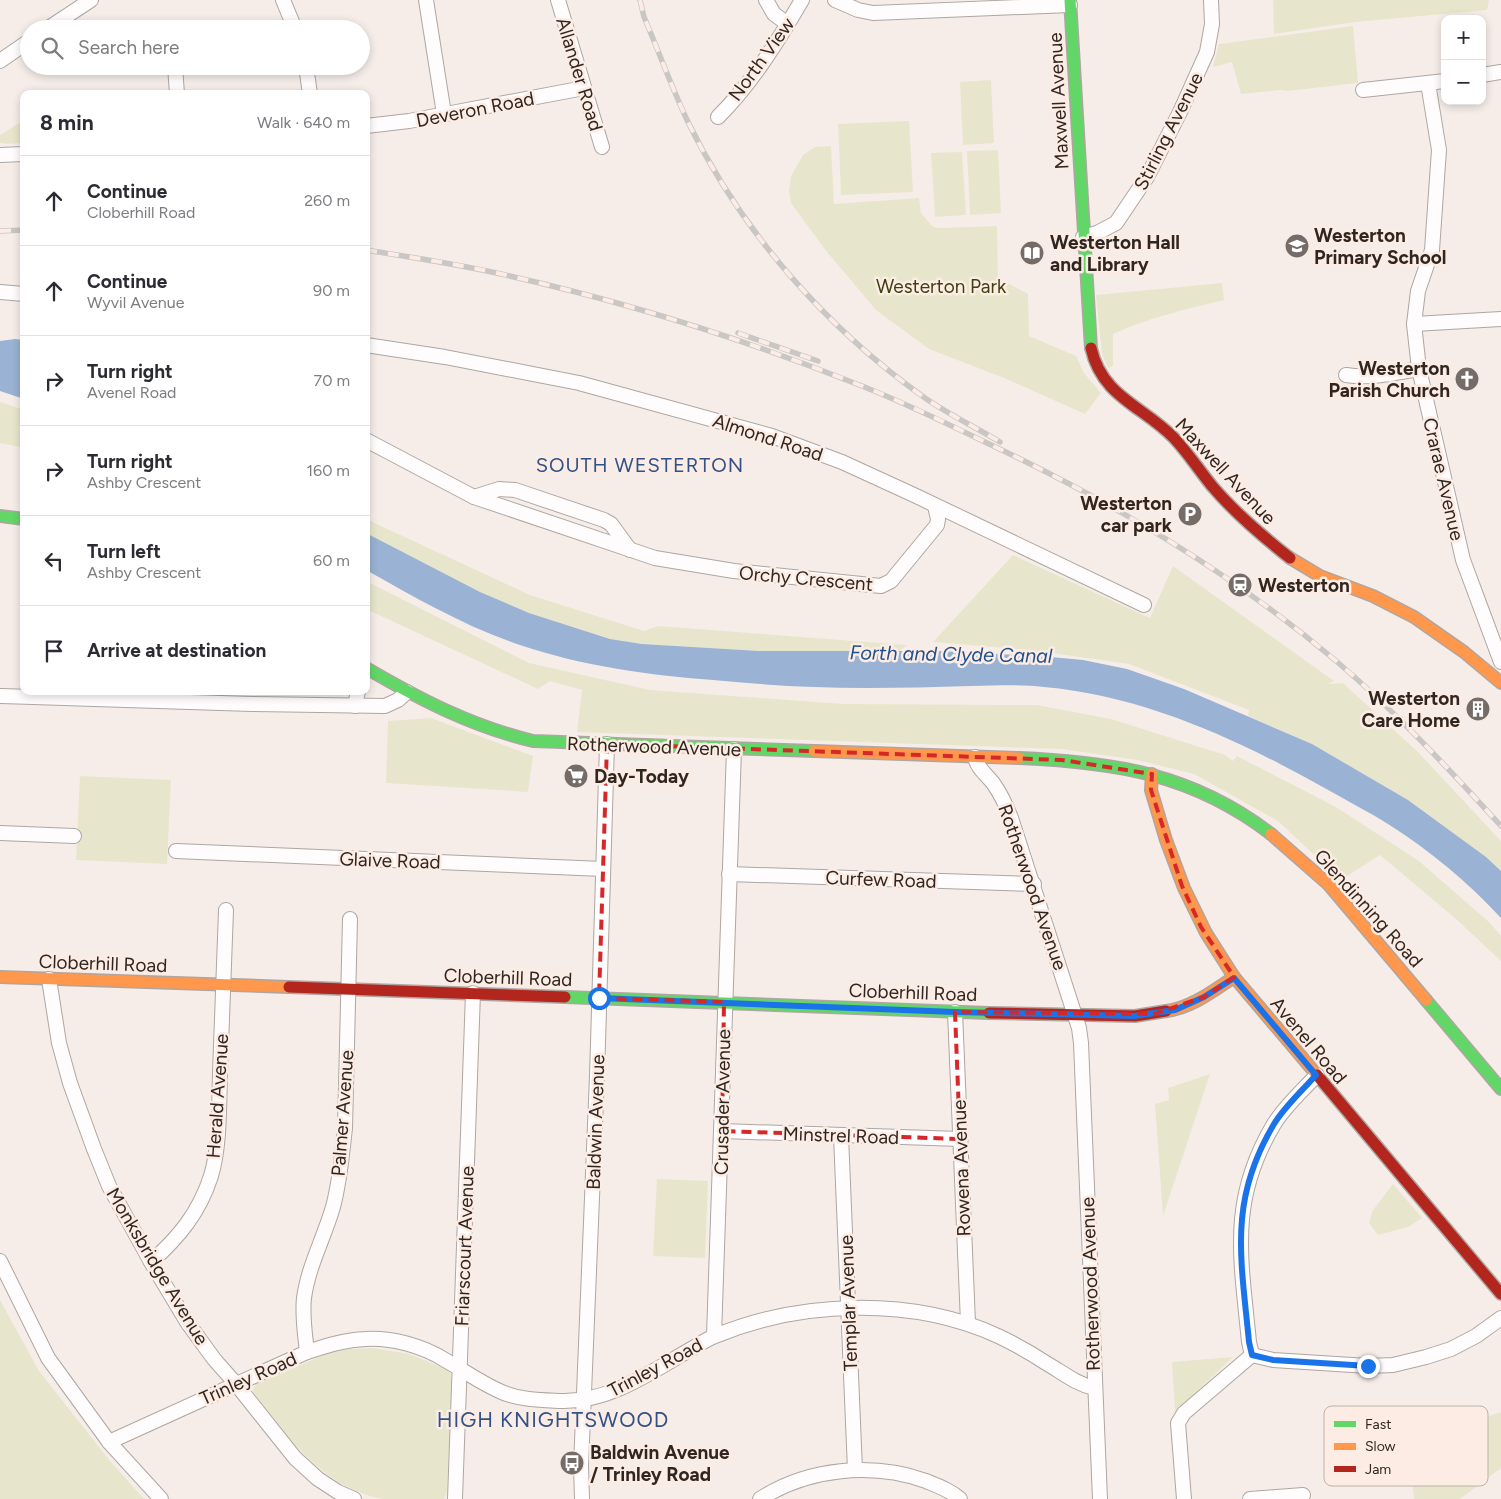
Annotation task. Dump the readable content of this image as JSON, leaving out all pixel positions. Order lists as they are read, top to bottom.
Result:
{
  "streets": {
    "street": [
      "North View",
      "Allander Road",
      "Maxwell Avenue",
      "Deveron Road",
      "Stirling Avenue",
      "Almond Road",
      "Crarae Avenue",
      "Orchy Crescent",
      "Rotherwood Avenue",
      "Glaive Road",
      "Curfew Road",
      "Glendinning Road",
      "Cloberhill Road",
      "Avenel Road",
      "Herald Avenue",
      "Crusader Avenue",
      "Palmer Avenue",
      "Baldwin Avenue",
      "Minstrel Road",
      "Rowena Avenue",
      "Friarscourt Avenue",
      "Monksbridge Avenue",
      "Templar Avenue",
      "Trinley Road"
    ]
  },
  "crossings": [
    ["Allander Road", "Deveron Road"],
    ["Maxwell Avenue", "Stirling Avenue"],
    ["Almond Road", "Orchy Crescent"],
    ["Rotherwood Avenue", "Curfew Road"],
    ["Rotherwood Avenue", "Glendinning Road"],
    ["Rotherwood Avenue", "Cloberhill Road"],
    ["Rotherwood Avenue", "Crusader Avenue"],
    ["Rotherwood Avenue", "Baldwin Avenue"],
    ["Rotherwood Avenue", "Trinley Road"],
    ["Glaive Road", "Baldwin Avenue"],
    ["Curfew Road", "Crusader Avenue"],
    ["Glendinning Road", "Avenel Road"],
    ["Cloberhill Road", "Avenel Road"],
    ["Cloberhill Road", "Herald Avenue"],
    ["Cloberhill Road", "Crusader Avenue"],
    ["Cloberhill Road", "Palmer Avenue"],
    ["Cloberhill Road", "Baldwin Avenue"],
    ["Cloberhill Road", "Rowena Avenue"],
    ["Cloberhill Road", "Friarscourt Avenue"],
    ["Cloberhill Road", "Monksbridge Avenue"],
    ["Herald Avenue", "Monksbridge Avenue"],
    ["Crusader Avenue", "Minstrel Road"],
    ["Crusader Avenue", "Trinley Road"],
    ["Palmer Avenue", "Trinley Road"],
    ["Baldwin Avenue", "Trinley Road"],
    ["Minstrel Road", "Rowena Avenue"],
    ["Minstrel Road", "Templar Avenue"],
    ["Rowena Avenue", "Trinley Road"],
    ["Friarscourt Avenue", "Trinley Road"],
    ["Monksbridge Avenue", "Trinley Road"],
    ["Templar Avenue", "Trinley Road"]
  ],
  "districts": ["SOUTH WESTERTON", "HIGH KNIGHTSWOOD"],
  "water": ["Forth and Clyde Canal"],
  "parks": ["Westerton Park"],
  "places": {
    "school or university": ["Westerton Primary School"],
    "library": ["Westerton Hall and Library"],
    "church": ["Westerton Parish Church"],
    "parking": ["Westerton car park"],
    "station": ["Westerton"],
    "building": ["Westerton Care Home"],
    "supermarket": ["Day-Today"],
    "bus stop": ["Baldwin Avenue / Trinley Road"]
  },
  "legend": ["Fast", "Slow", "Jam"],
  "page": {
    "map_buttons": ["+", "−"],
    "search": "Search here",
    "heading": ["8 min", "Walk · 640 m"],
    "list": [
      ["Continue", "Cloberhill Road", "260 m"],
      ["Continue", "Wyvil Avenue", "90 m"],
      ["Turn right", "Avenel Road", "70 m"],
      ["Turn right", "Ashby Crescent", "160 m"],
      ["Turn left", "Ashby Crescent", "60 m"],
      "Arrive at destination"
    ]
  }
}
